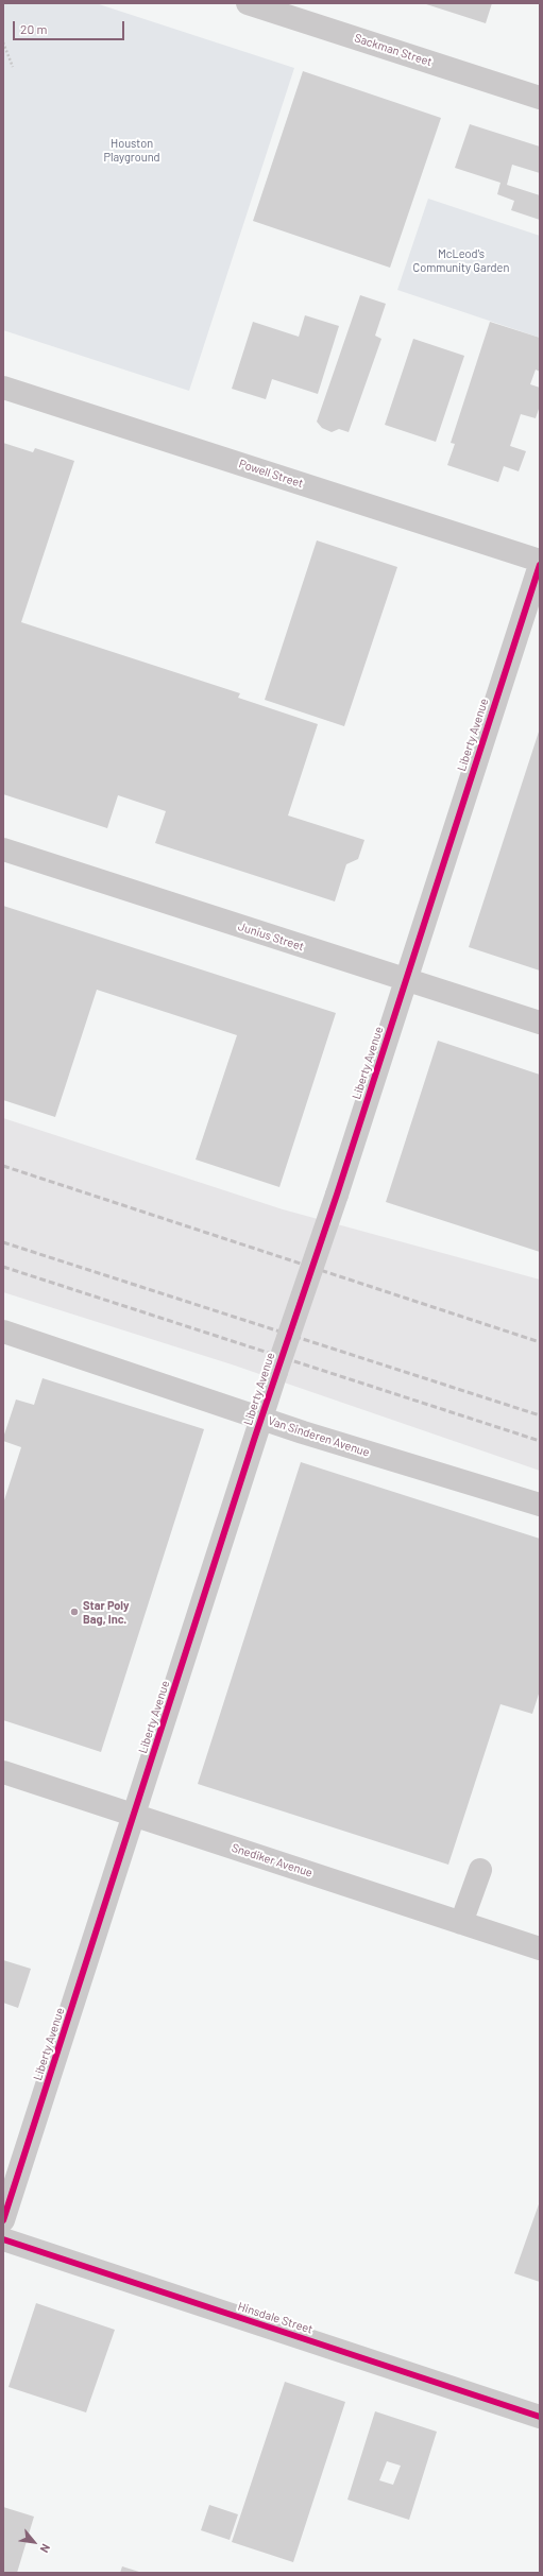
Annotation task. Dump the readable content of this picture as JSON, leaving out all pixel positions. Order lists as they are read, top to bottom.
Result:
{
  "streets": {
    "street": [
      "Sackman Street",
      "Powell Street",
      "Liberty Avenue",
      "Junius Street",
      "Van Sinderen Avenue",
      "Snediker Avenue",
      "Hinsdale Street"
    ]
  },
  "crossings": [
    ["Liberty Avenue", "Junius Street"],
    ["Liberty Avenue", "Van Sinderen Avenue"],
    ["Liberty Avenue", "Snediker Avenue"]
  ],
  "parks": ["Houston Playground", "McLeod's Community Garden"],
  "places": ["Star Poly Bag, Inc."],
  "scale_bar": "20 m",
  "north": "bottom right"
}
